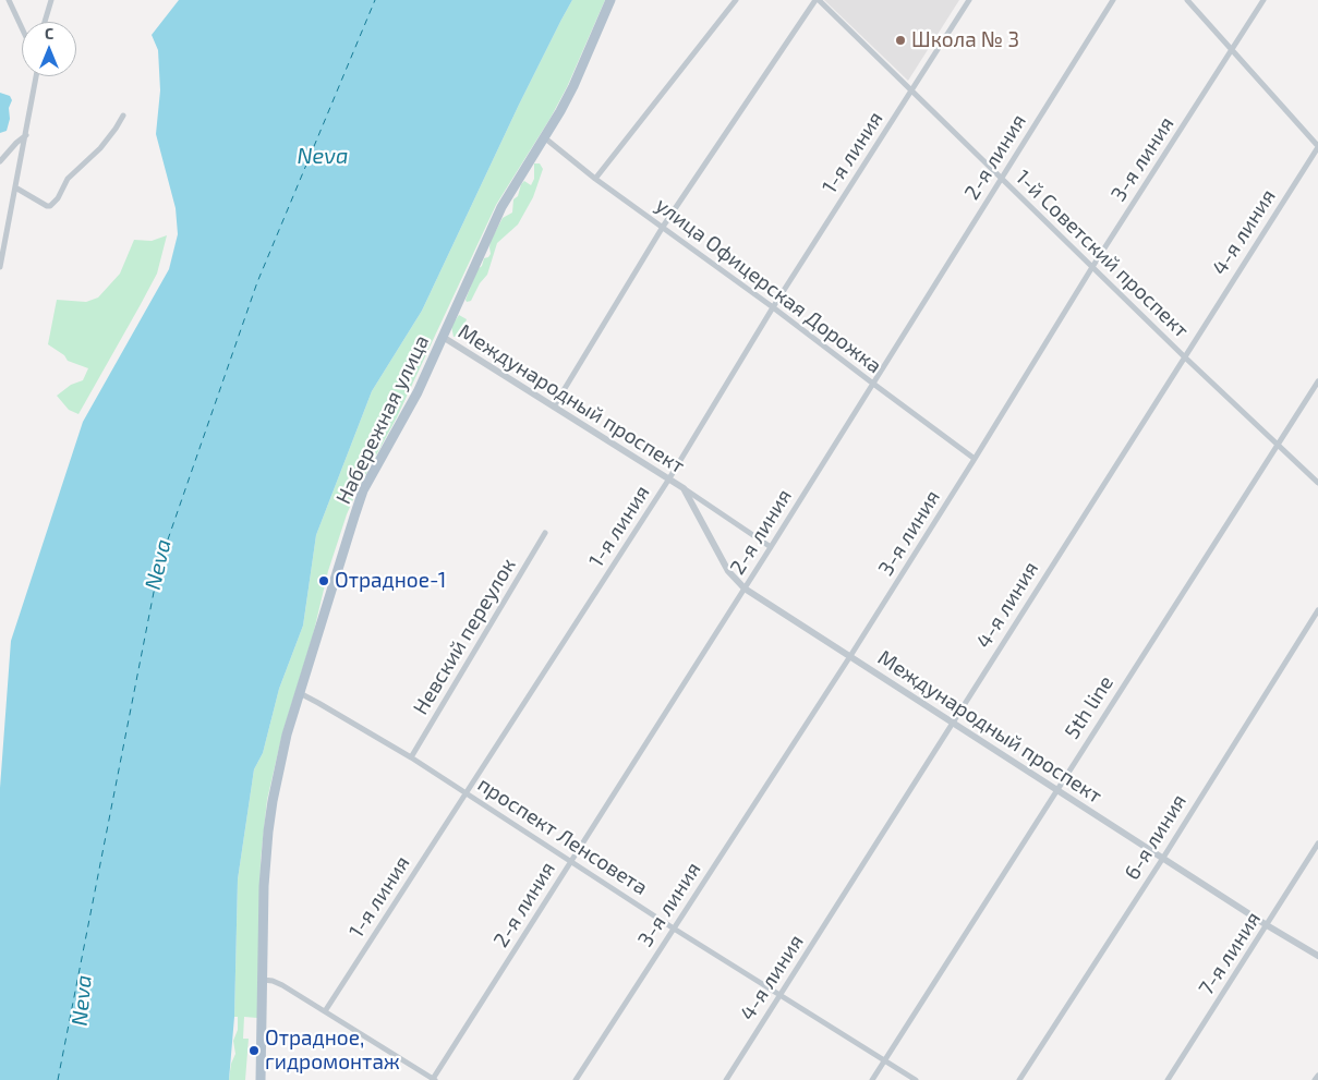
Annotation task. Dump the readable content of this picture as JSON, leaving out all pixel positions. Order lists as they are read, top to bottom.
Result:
{
  "streets": {
    "main road": ["Набережная улица"],
    "street": [
      "1-я линия",
      "2-я линия",
      "3-я линия",
      "4-я линия",
      "1-й Советский проспект",
      "улица Офицерская Дорожка",
      "Международный проспект",
      "Невский переулок",
      "5th line",
      "проспект Ленсовета",
      "6-я линия",
      "7-я линия"
    ]
  },
  "crossings": [
    ["1-я линия", "1-й Советский проспект"],
    ["1-я линия", "улица Офицерская Дорожка"],
    ["1-я линия", "Международный проспект"],
    ["1-я линия", "проспект Ленсовета"],
    ["2-я линия", "1-й Советский проспект"],
    ["2-я линия", "улица Офицерская Дорожка"],
    ["2-я линия", "Международный проспект"],
    ["2-я линия", "проспект Ленсовета"],
    ["3-я линия", "1-й Советский проспект"],
    ["3-я линия", "улица Офицерская Дорожка"],
    ["3-я линия", "Международный проспект"],
    ["3-я линия", "проспект Ленсовета"],
    ["4-я линия", "1-й Советский проспект"],
    ["4-я линия", "Международный проспект"],
    ["4-я линия", "проспект Ленсовета"],
    ["1-й Советский проспект", "5th line"],
    ["улица Офицерская Дорожка", "Набережная улица"],
    ["Международный проспект", "Набережная улица"],
    ["Международный проспект", "5th line"],
    ["Международный проспект", "6-я линия"],
    ["Международный проспект", "7-я линия"],
    ["Набережная улица", "проспект Ленсовета"],
    ["Невский переулок", "проспект Ленсовета"],
    ["5th line", "проспект Ленсовета"]
  ],
  "water": ["Neva"],
  "places": ["Школа № 3", "Отрадное-1", "Отрадное, гидромонтаж"],
  "north": "top"
}
